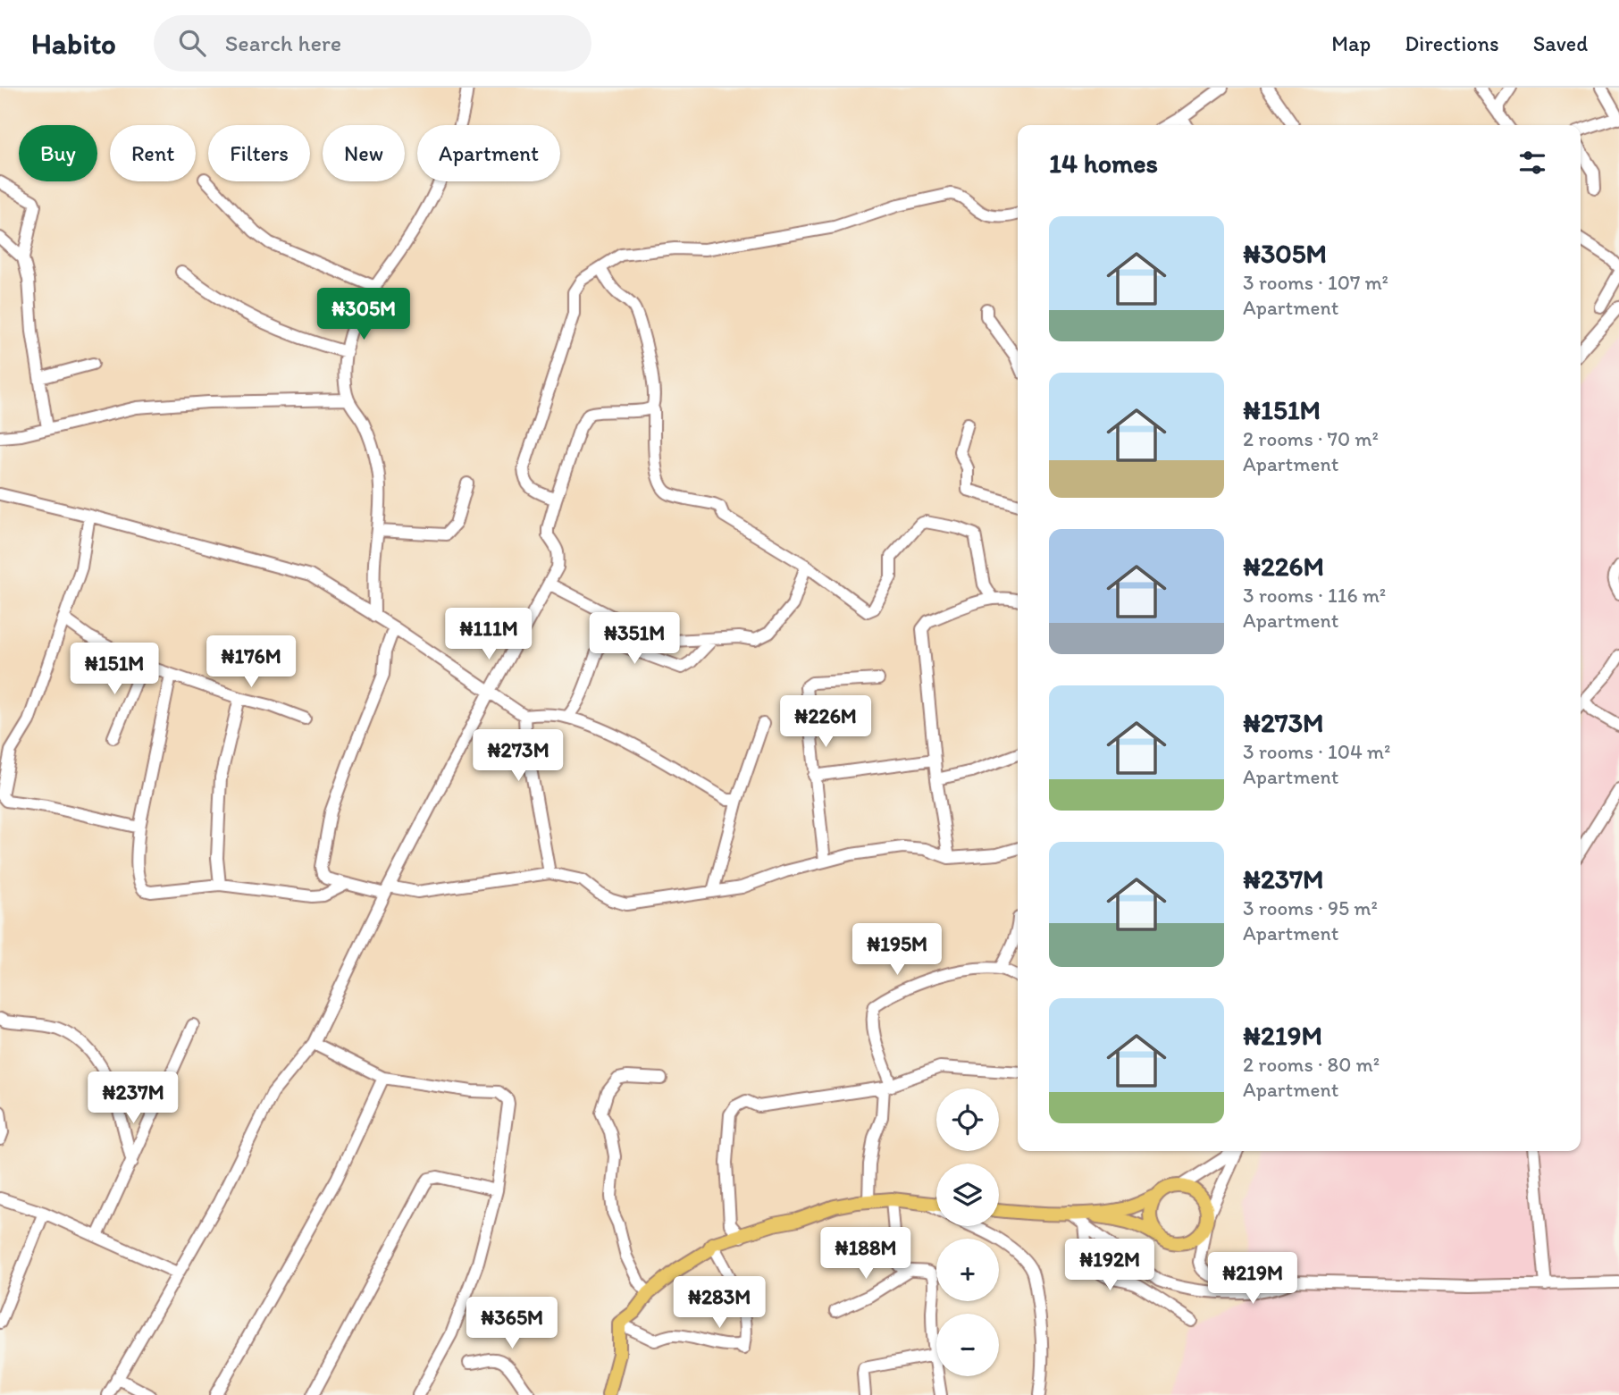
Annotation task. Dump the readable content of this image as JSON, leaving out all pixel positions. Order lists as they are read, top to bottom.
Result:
{
  "page": {
    "header": "Habito",
    "search": "Search here",
    "nav": ["Map", "Directions", "Saved"],
    "chip": [
      "Buy",
      "Rent",
      "Filters",
      "New",
      "Apartment"
    ],
    "heading": "14 homes",
    "list": [
      {
        "name": "₦305M",
        "note": "3 rooms · 107 m² · Apartment"
      },
      {
        "name": "₦151M",
        "note": "2 rooms · 70 m² · Apartment"
      },
      {
        "name": "₦226M",
        "note": "3 rooms · 116 m² · Apartment"
      },
      {
        "name": "₦273M",
        "note": "3 rooms · 104 m² · Apartment"
      },
      {
        "name": "₦237M",
        "note": "3 rooms · 95 m² · Apartment"
      },
      {
        "name": "₦219M",
        "note": "2 rooms · 80 m² · Apartment"
      }
    ],
    "price": [
      "₦305M",
      "₦111M",
      "₦351M",
      "₦176M",
      "₦151M",
      "₦226M",
      "₦273M",
      "₦195M",
      "₦237M",
      "₦188M",
      "₦192M",
      "₦219M",
      "₦283M",
      "₦365M"
    ],
    "map_buttons": ["+", "−"]
  }
}
